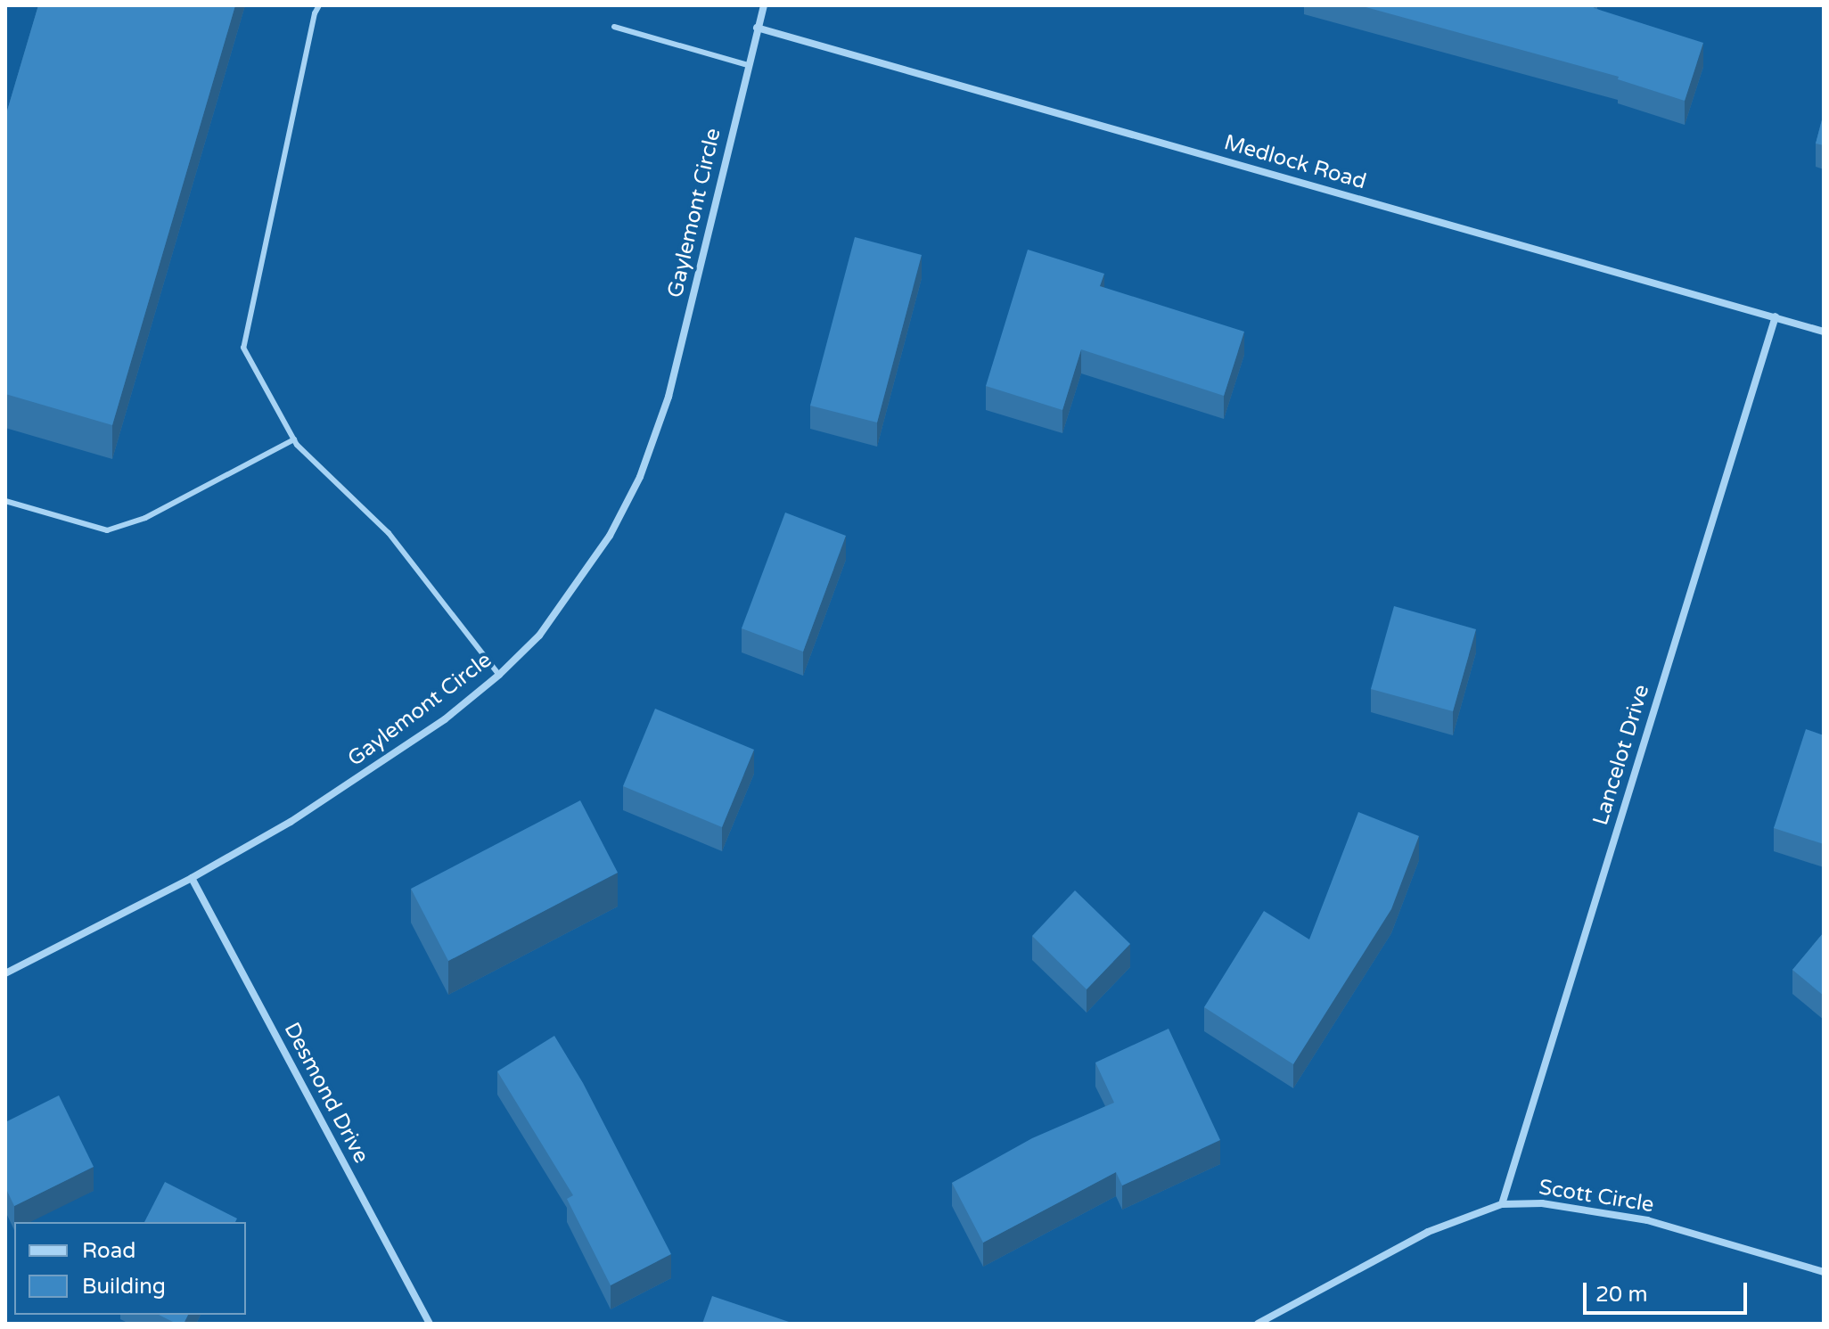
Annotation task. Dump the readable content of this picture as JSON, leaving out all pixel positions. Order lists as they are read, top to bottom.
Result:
{
  "streets": {
    "street": [
      "Medlock Road",
      "Gaylemont Circle",
      "Lancelot Drive",
      "Desmond Drive",
      "Scott Circle"
    ]
  },
  "crossings": [
    ["Medlock Road", "Gaylemont Circle"],
    ["Medlock Road", "Lancelot Drive"],
    ["Gaylemont Circle", "Desmond Drive"],
    ["Lancelot Drive", "Scott Circle"]
  ],
  "legend": ["Road", "Building"],
  "scale_bar": "20 m"
}
